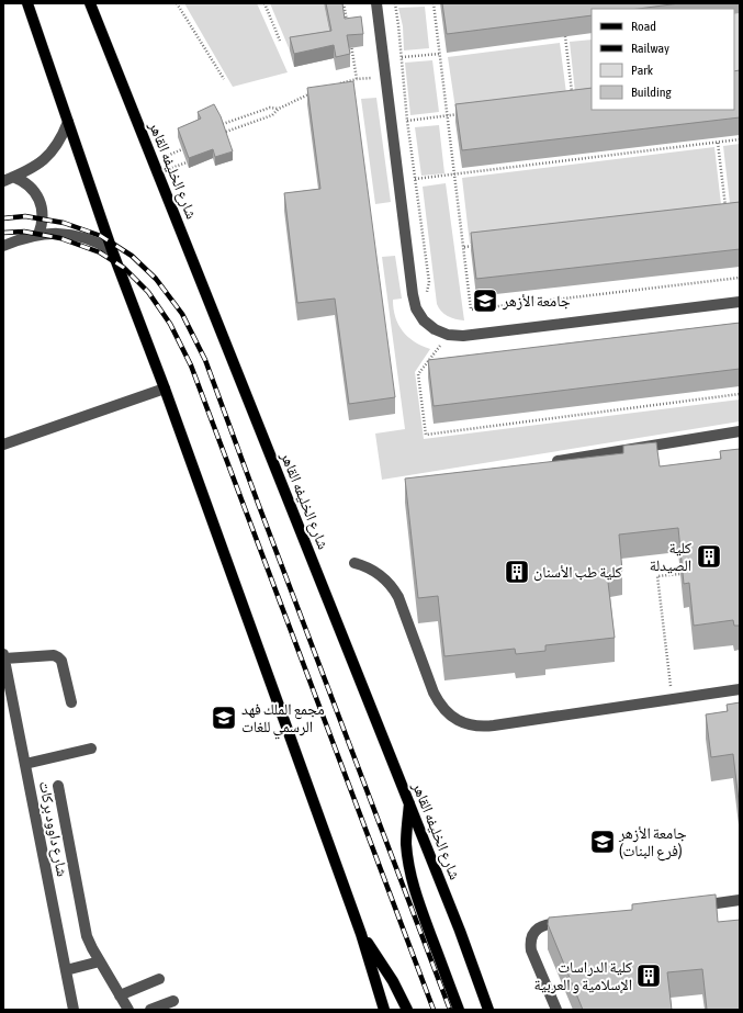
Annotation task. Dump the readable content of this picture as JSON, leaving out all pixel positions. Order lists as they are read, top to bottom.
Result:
{
  "streets": {
    "main road": ["شارع الخليفه القاهر"],
    "street": ["شارع داوود بركات"]
  },
  "places": {
    "school or university": ["جامعة الأزهر", "مجمع الملك فهد الرسمي للغات", "جامعة الأزهر (فرع البنات)"],
    "building": ["كلية الصيدلة", "كلية طب الأسنان", "كلية الدراسات الإسلامية و العربية"]
  },
  "legend": [
    "Road",
    "Railway",
    "Park",
    "Building"
  ]
}
